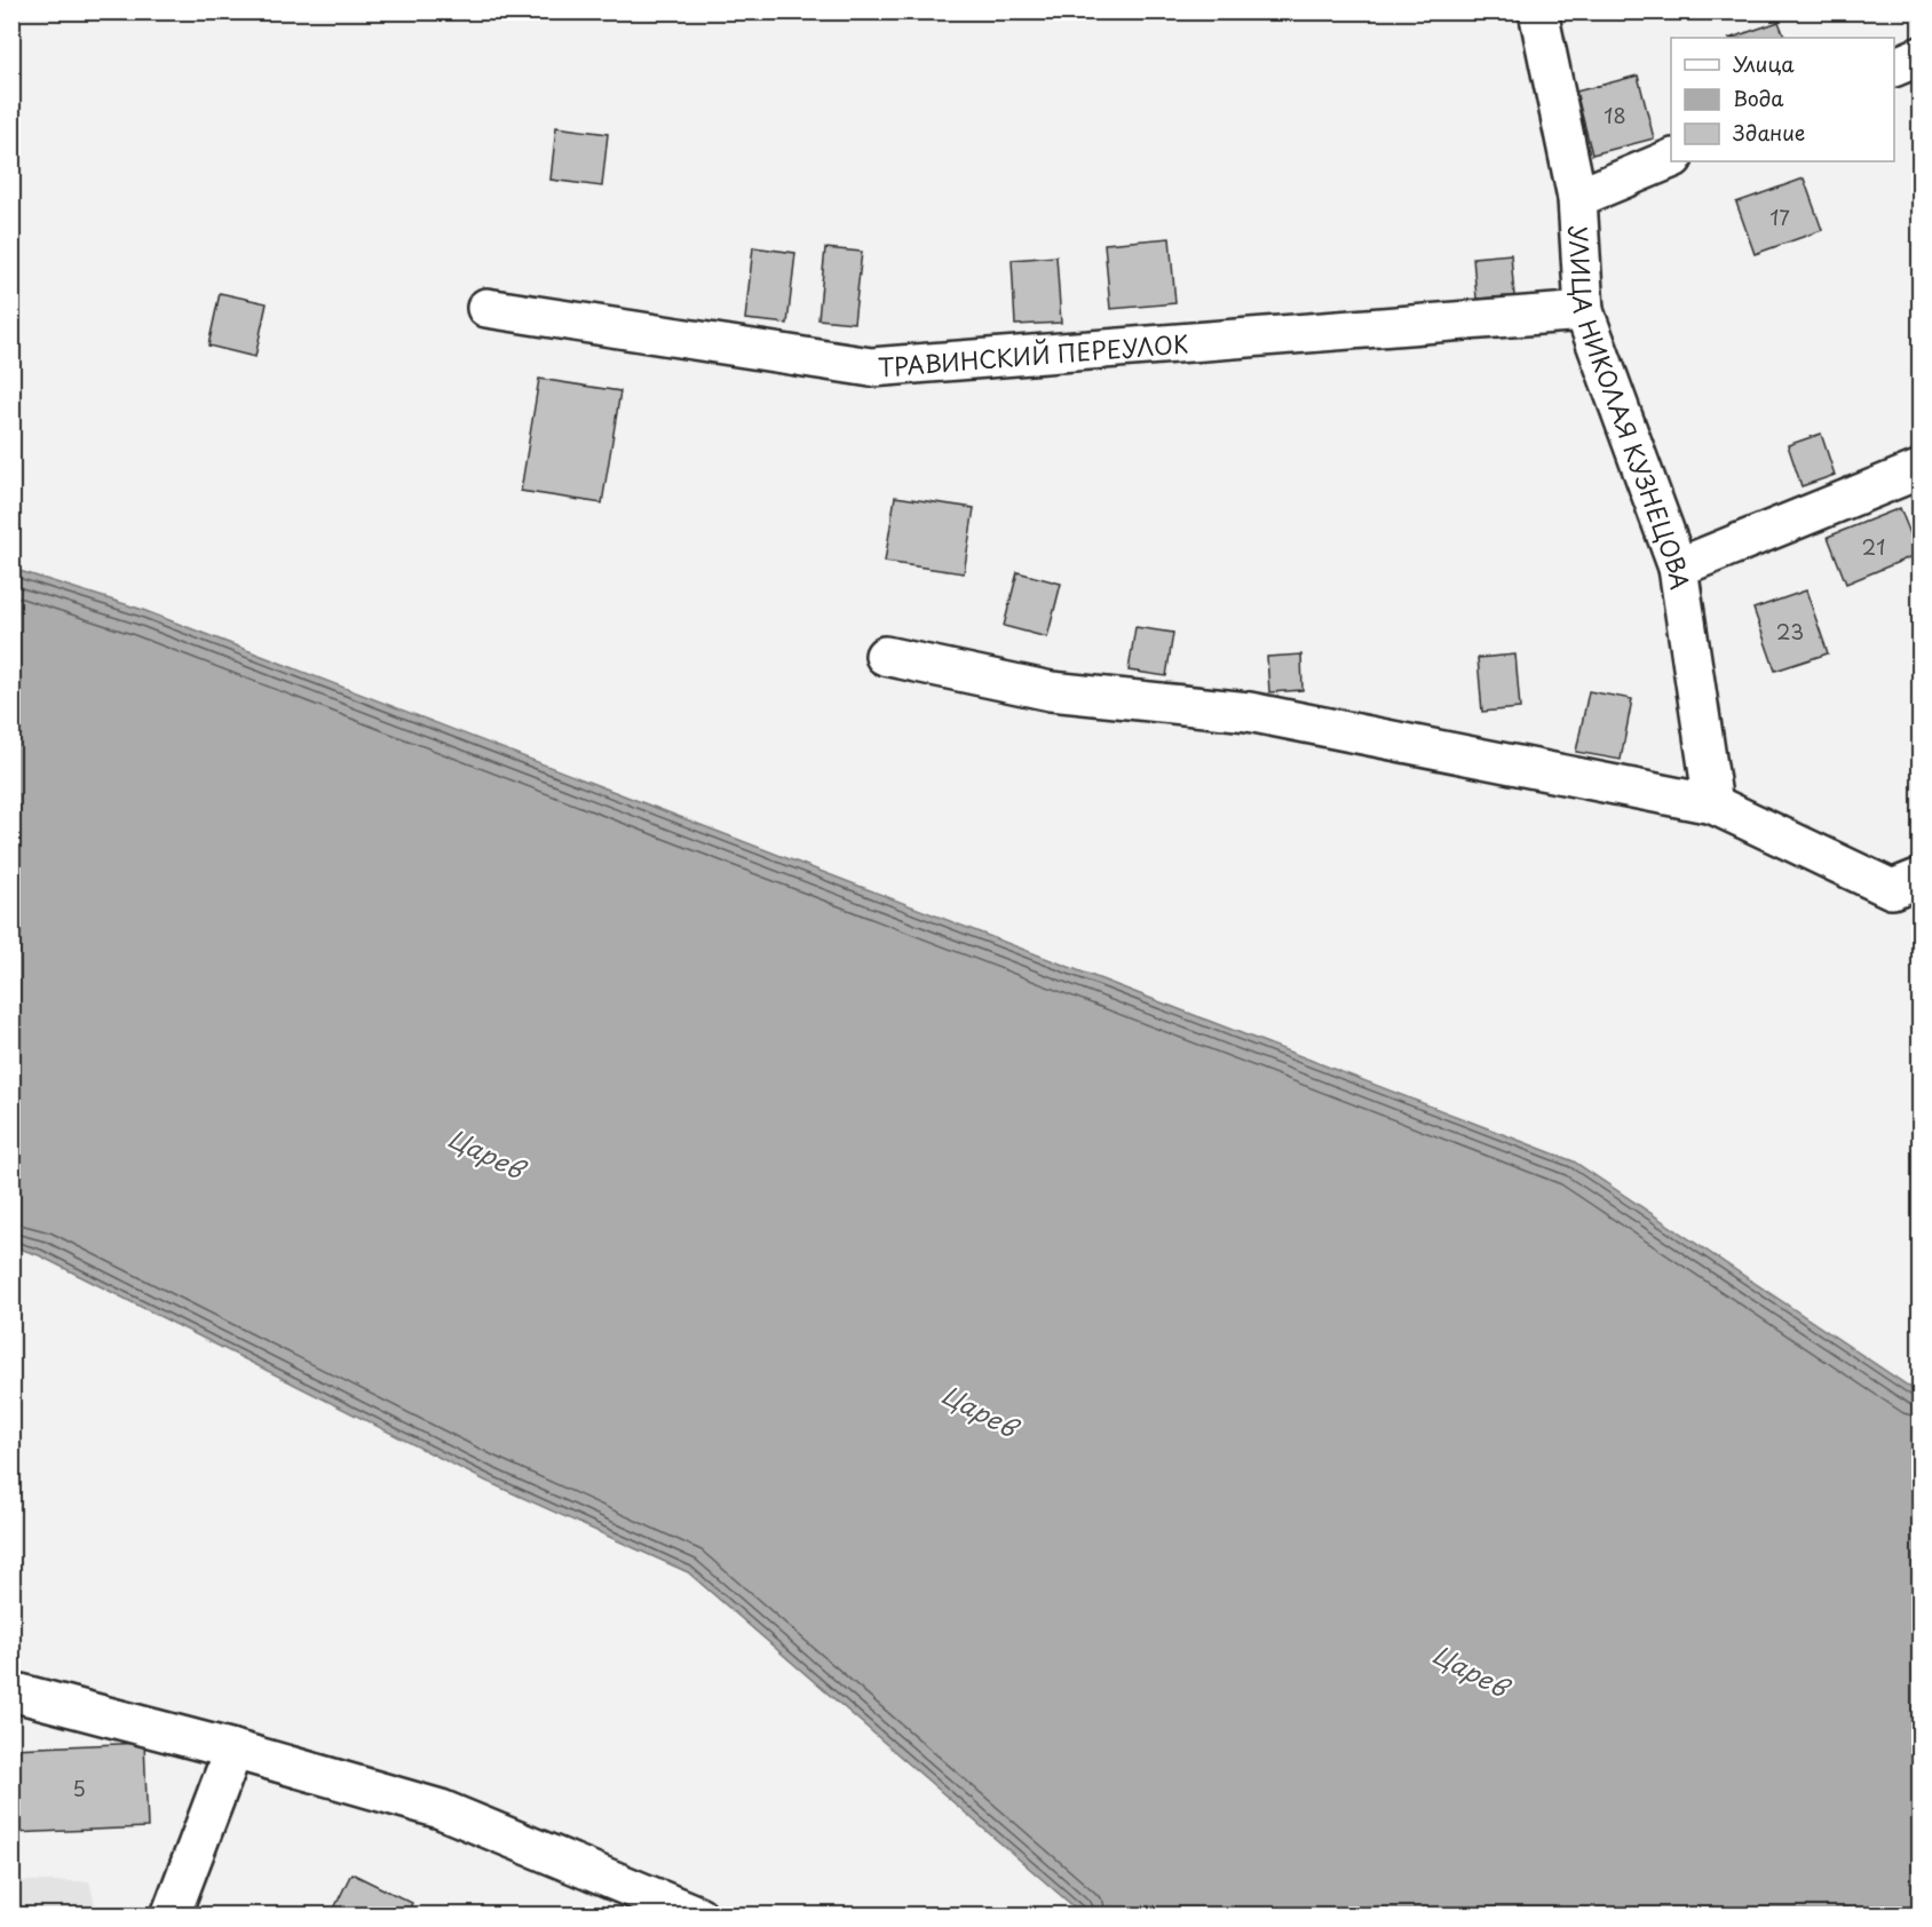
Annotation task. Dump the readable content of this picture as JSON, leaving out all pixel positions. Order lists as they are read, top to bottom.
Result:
{
  "streets": {
    "street": ["ТРАВИНСКИЙ ПЕРЕУЛОК", "УЛИЦА НИКОЛАЯ КУЗНЕЦОВА"]
  },
  "crossings": [
    ["ТРАВИНСКИЙ ПЕРЕУЛОК", "УЛИЦА НИКОЛАЯ КУЗНЕЦОВА"]
  ],
  "water": ["Царев"],
  "house_numbers": [
    "18",
    "17",
    "21",
    "23",
    "5"
  ],
  "legend": ["Улица", "Вода", "Здание"]
}
